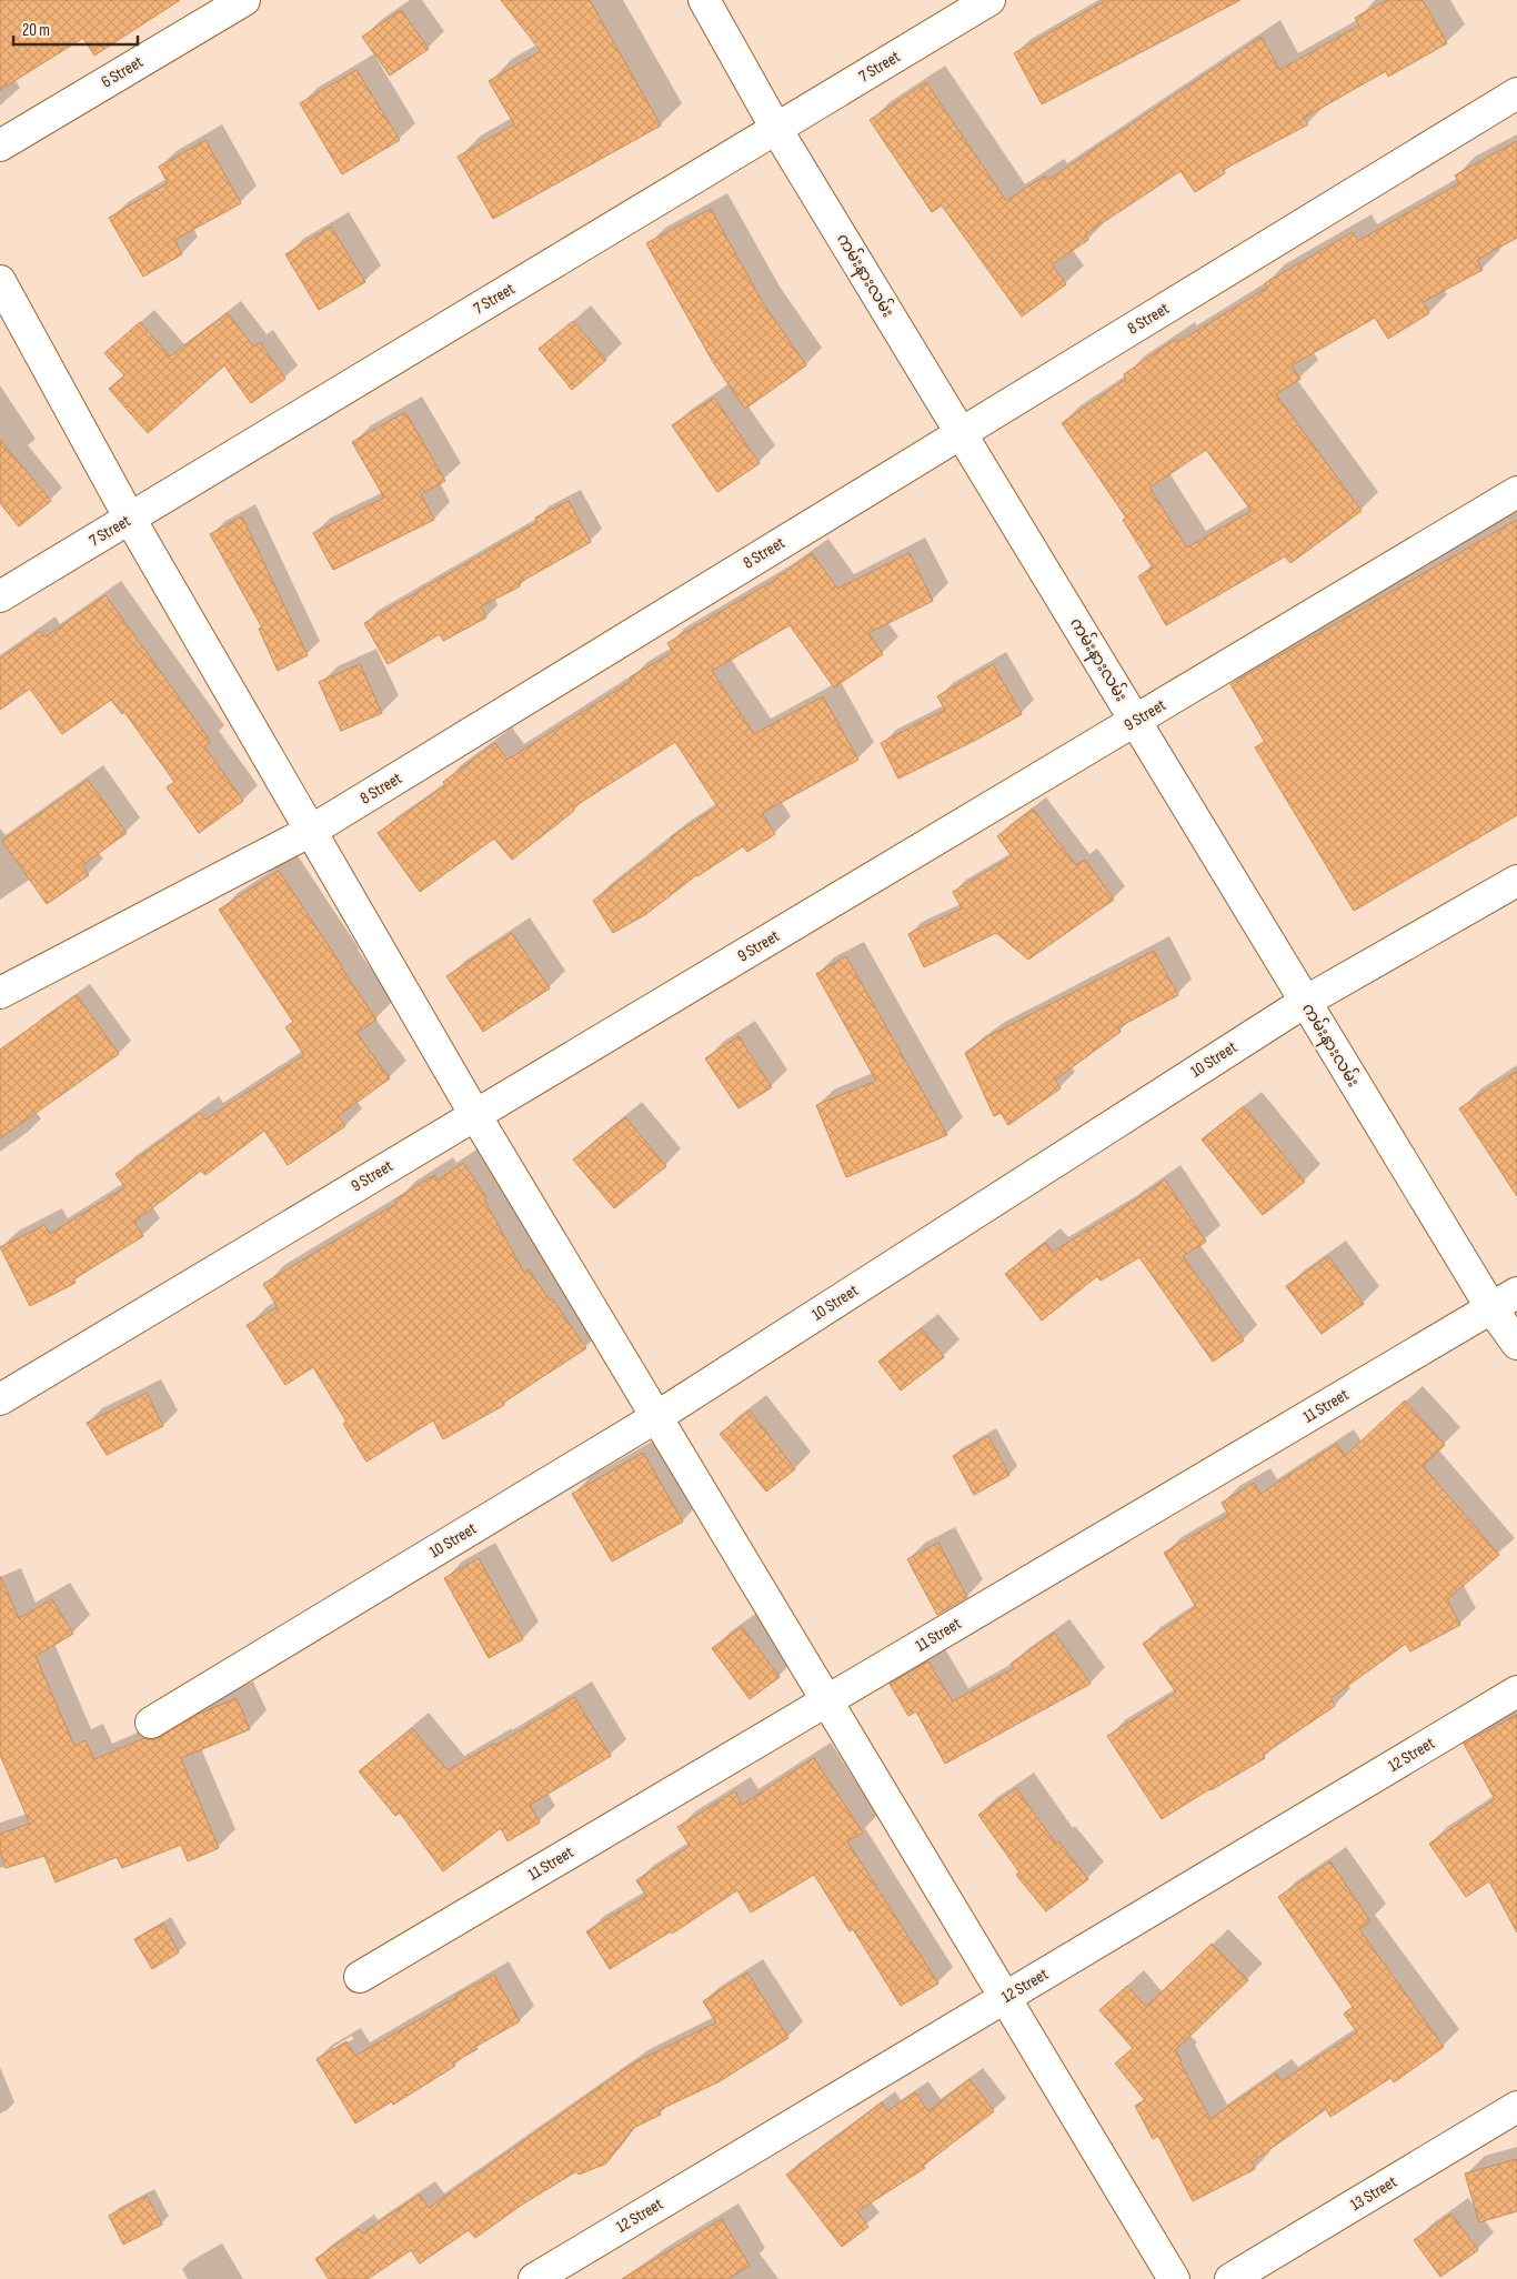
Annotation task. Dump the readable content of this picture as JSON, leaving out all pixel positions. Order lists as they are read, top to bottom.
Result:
{
  "streets": {
    "street": [
      "7 Street",
      "6 Street",
      "ကမ်းနားလမ်း",
      "8 Street",
      "9 Street",
      "10 Street",
      "11 Street",
      "12 Street",
      "13 Street"
    ]
  },
  "crossings": [
    ["7 Street", "ကမ်းနားလမ်း"],
    ["ကမ်းနားလမ်း", "8 Street"],
    ["ကမ်းနားလမ်း", "9 Street"],
    ["ကမ်းနားလမ်း", "10 Street"],
    ["ကမ်းနားလမ်း", "11 Street"]
  ],
  "scale_bar": "20 m"
}
